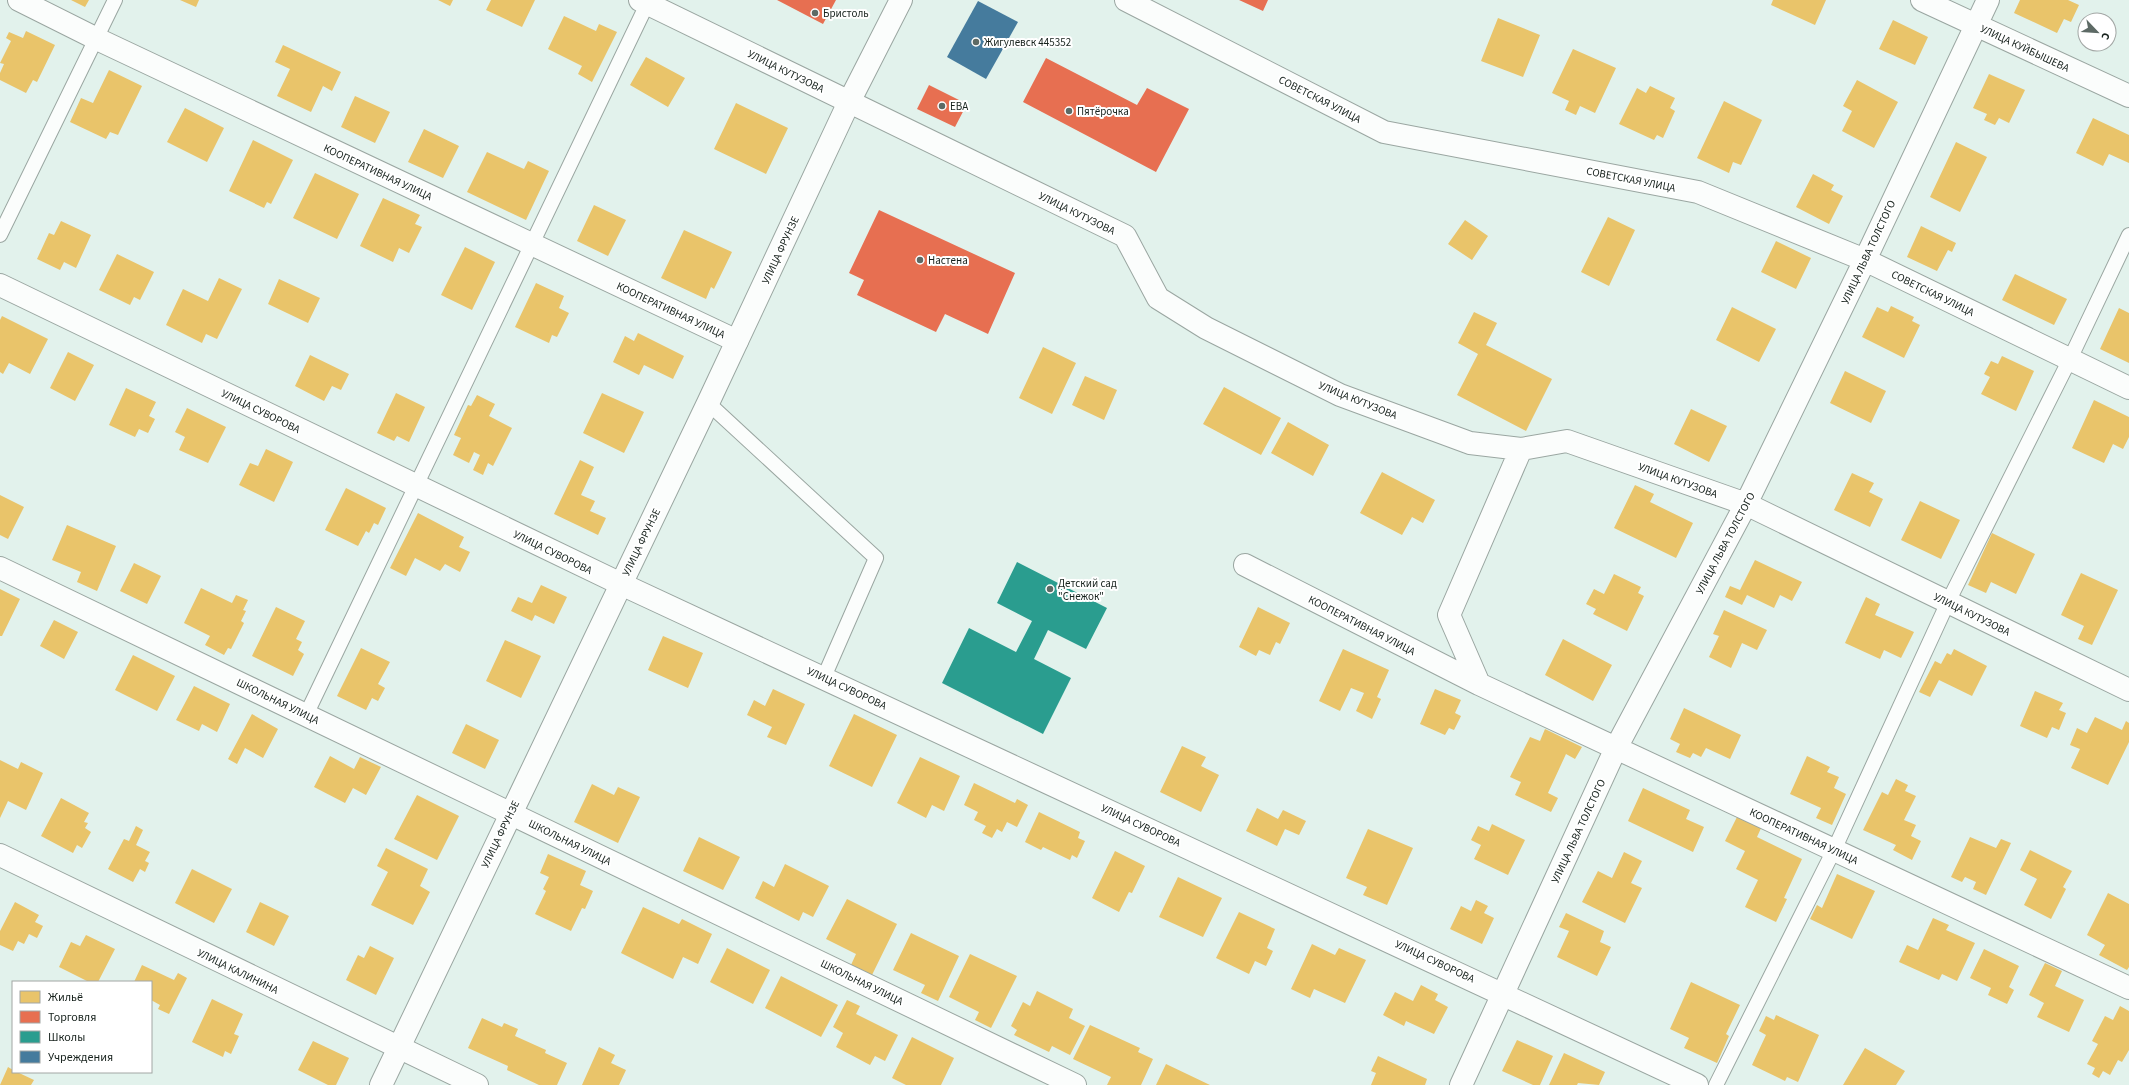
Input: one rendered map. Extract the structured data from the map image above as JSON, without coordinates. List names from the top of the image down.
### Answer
{
  "streets": {
    "street": [
      "УЛИЦА КУЙБЫШЕВА",
      "УЛИЦА КУТУЗОВА",
      "СОВЕТСКАЯ УЛИЦА",
      "КООПЕРАТИВНАЯ УЛИЦА",
      "УЛИЦА ФРУНЗЕ",
      "УЛИЦА ЛЬВА ТОЛСТОГО",
      "УЛИЦА СУВОРОВА",
      "ШКОЛЬНАЯ УЛИЦА",
      "УЛИЦА КАЛИНИНА"
    ]
  },
  "crossings": [
    ["УЛИЦА КУЙБЫШЕВА", "УЛИЦА ЛЬВА ТОЛСТОГО"],
    ["УЛИЦА КУТУЗОВА", "УЛИЦА ФРУНЗЕ"],
    ["УЛИЦА КУТУЗОВА", "УЛИЦА ЛЬВА ТОЛСТОГО"],
    ["СОВЕТСКАЯ УЛИЦА", "УЛИЦА ЛЬВА ТОЛСТОГО"],
    ["КООПЕРАТИВНАЯ УЛИЦА", "УЛИЦА ФРУНЗЕ"],
    ["КООПЕРАТИВНАЯ УЛИЦА", "УЛИЦА ЛЬВА ТОЛСТОГО"],
    ["УЛИЦА ФРУНЗЕ", "УЛИЦА СУВОРОВА"],
    ["УЛИЦА ФРУНЗЕ", "ШКОЛЬНАЯ УЛИЦА"],
    ["УЛИЦА ФРУНЗЕ", "УЛИЦА КАЛИНИНА"],
    ["УЛИЦА ЛЬВА ТОЛСТОГО", "УЛИЦА СУВОРОВА"]
  ],
  "places": [
    "Бристоль",
    "Жигулевск 445352",
    "ЕВА",
    "Пятёрочка",
    "Настена",
    "Детский сад \"Снежок\""
  ],
  "legend": [
    "Жильё",
    "Торговля",
    "Школы",
    "Учреждения"
  ],
  "north": "bottom right"
}
